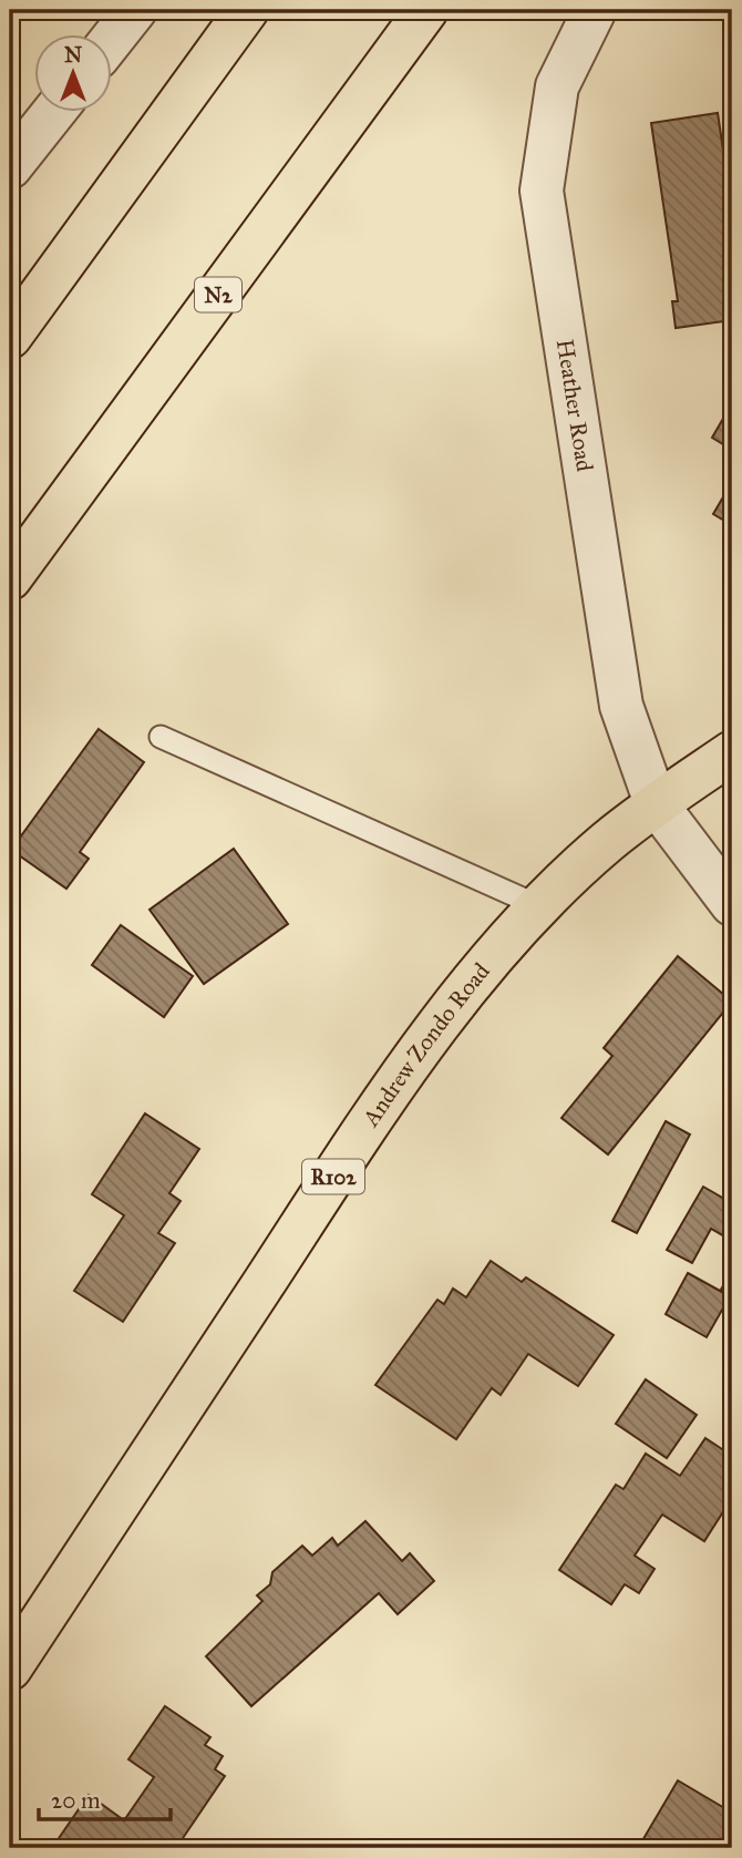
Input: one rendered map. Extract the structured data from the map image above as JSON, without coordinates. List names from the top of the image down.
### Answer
{
  "streets": {
    "main road": ["N2", "Andrew Zondo Road", "R102"],
    "street": ["Heather Road"]
  },
  "crossings": [
    ["Heather Road", "Andrew Zondo Road"]
  ],
  "scale_bar": "20 m",
  "north": "top"
}
